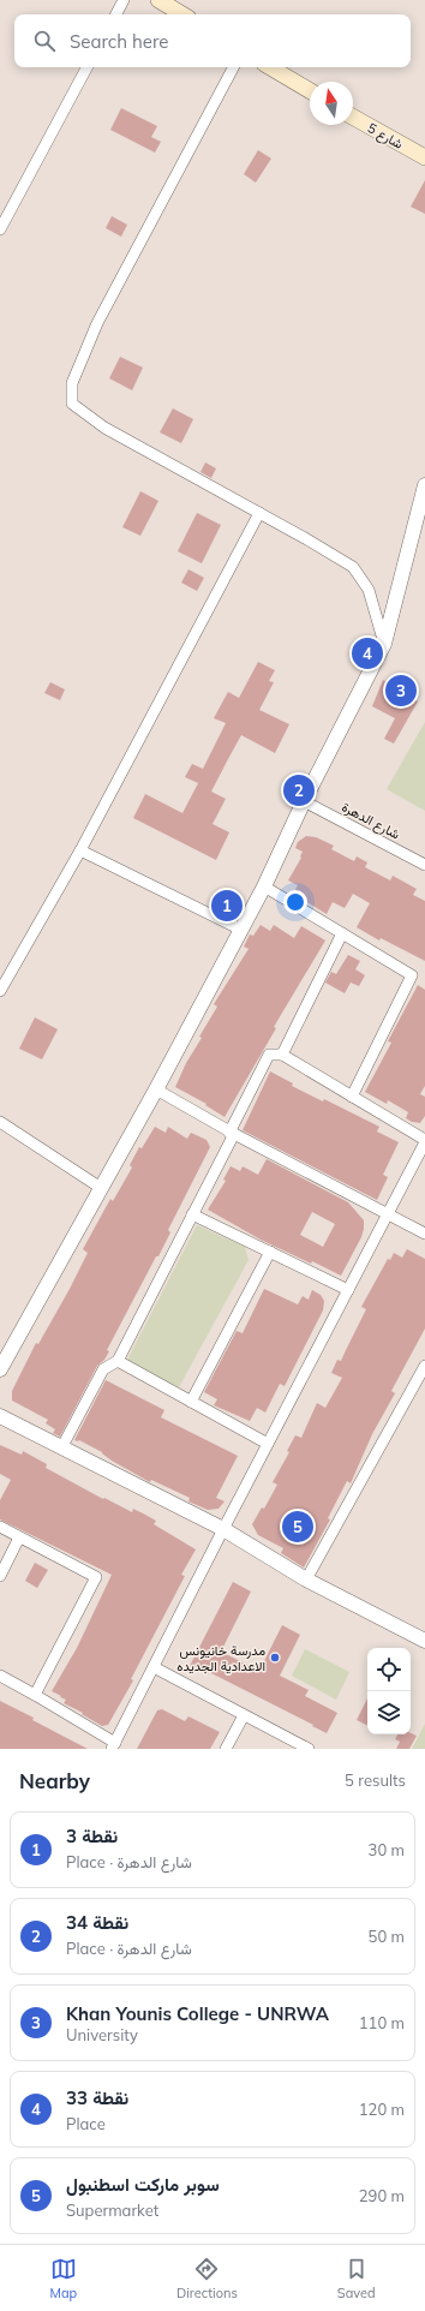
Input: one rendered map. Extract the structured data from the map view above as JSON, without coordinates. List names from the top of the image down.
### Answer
{
  "streets": {
    "main road": ["شارع 5"],
    "street": ["شارع الدهرة"]
  },
  "places": ["مدرسة خانيونس الاعدادية الجديده"],
  "north": "top",
  "page": {
    "search": "Search here",
    "pins": [
      "4",
      "3",
      "2",
      "1",
      "5"
    ],
    "heading": ["Nearby", "5 results"],
    "list": [
      {
        "mark": "1",
        "name": "نقطة 3",
        "note": "Place · شارع الدهرة",
        "value": "30 m"
      },
      {
        "mark": "2",
        "name": "نقطة 34",
        "note": "Place · شارع الدهرة",
        "value": "50 m"
      },
      {
        "mark": "3",
        "name": "Khan Younis College - UNRWA",
        "note": "University",
        "value": "110 m"
      },
      {
        "mark": "4",
        "name": "نقطة 33",
        "note": "Place",
        "value": "120 m"
      },
      {
        "mark": "5",
        "name": "سوبر ماركت اسطنبول",
        "note": "Supermarket",
        "value": "290 m"
      }
    ],
    "nav": ["Map", "Directions", "Saved"]
  }
}
